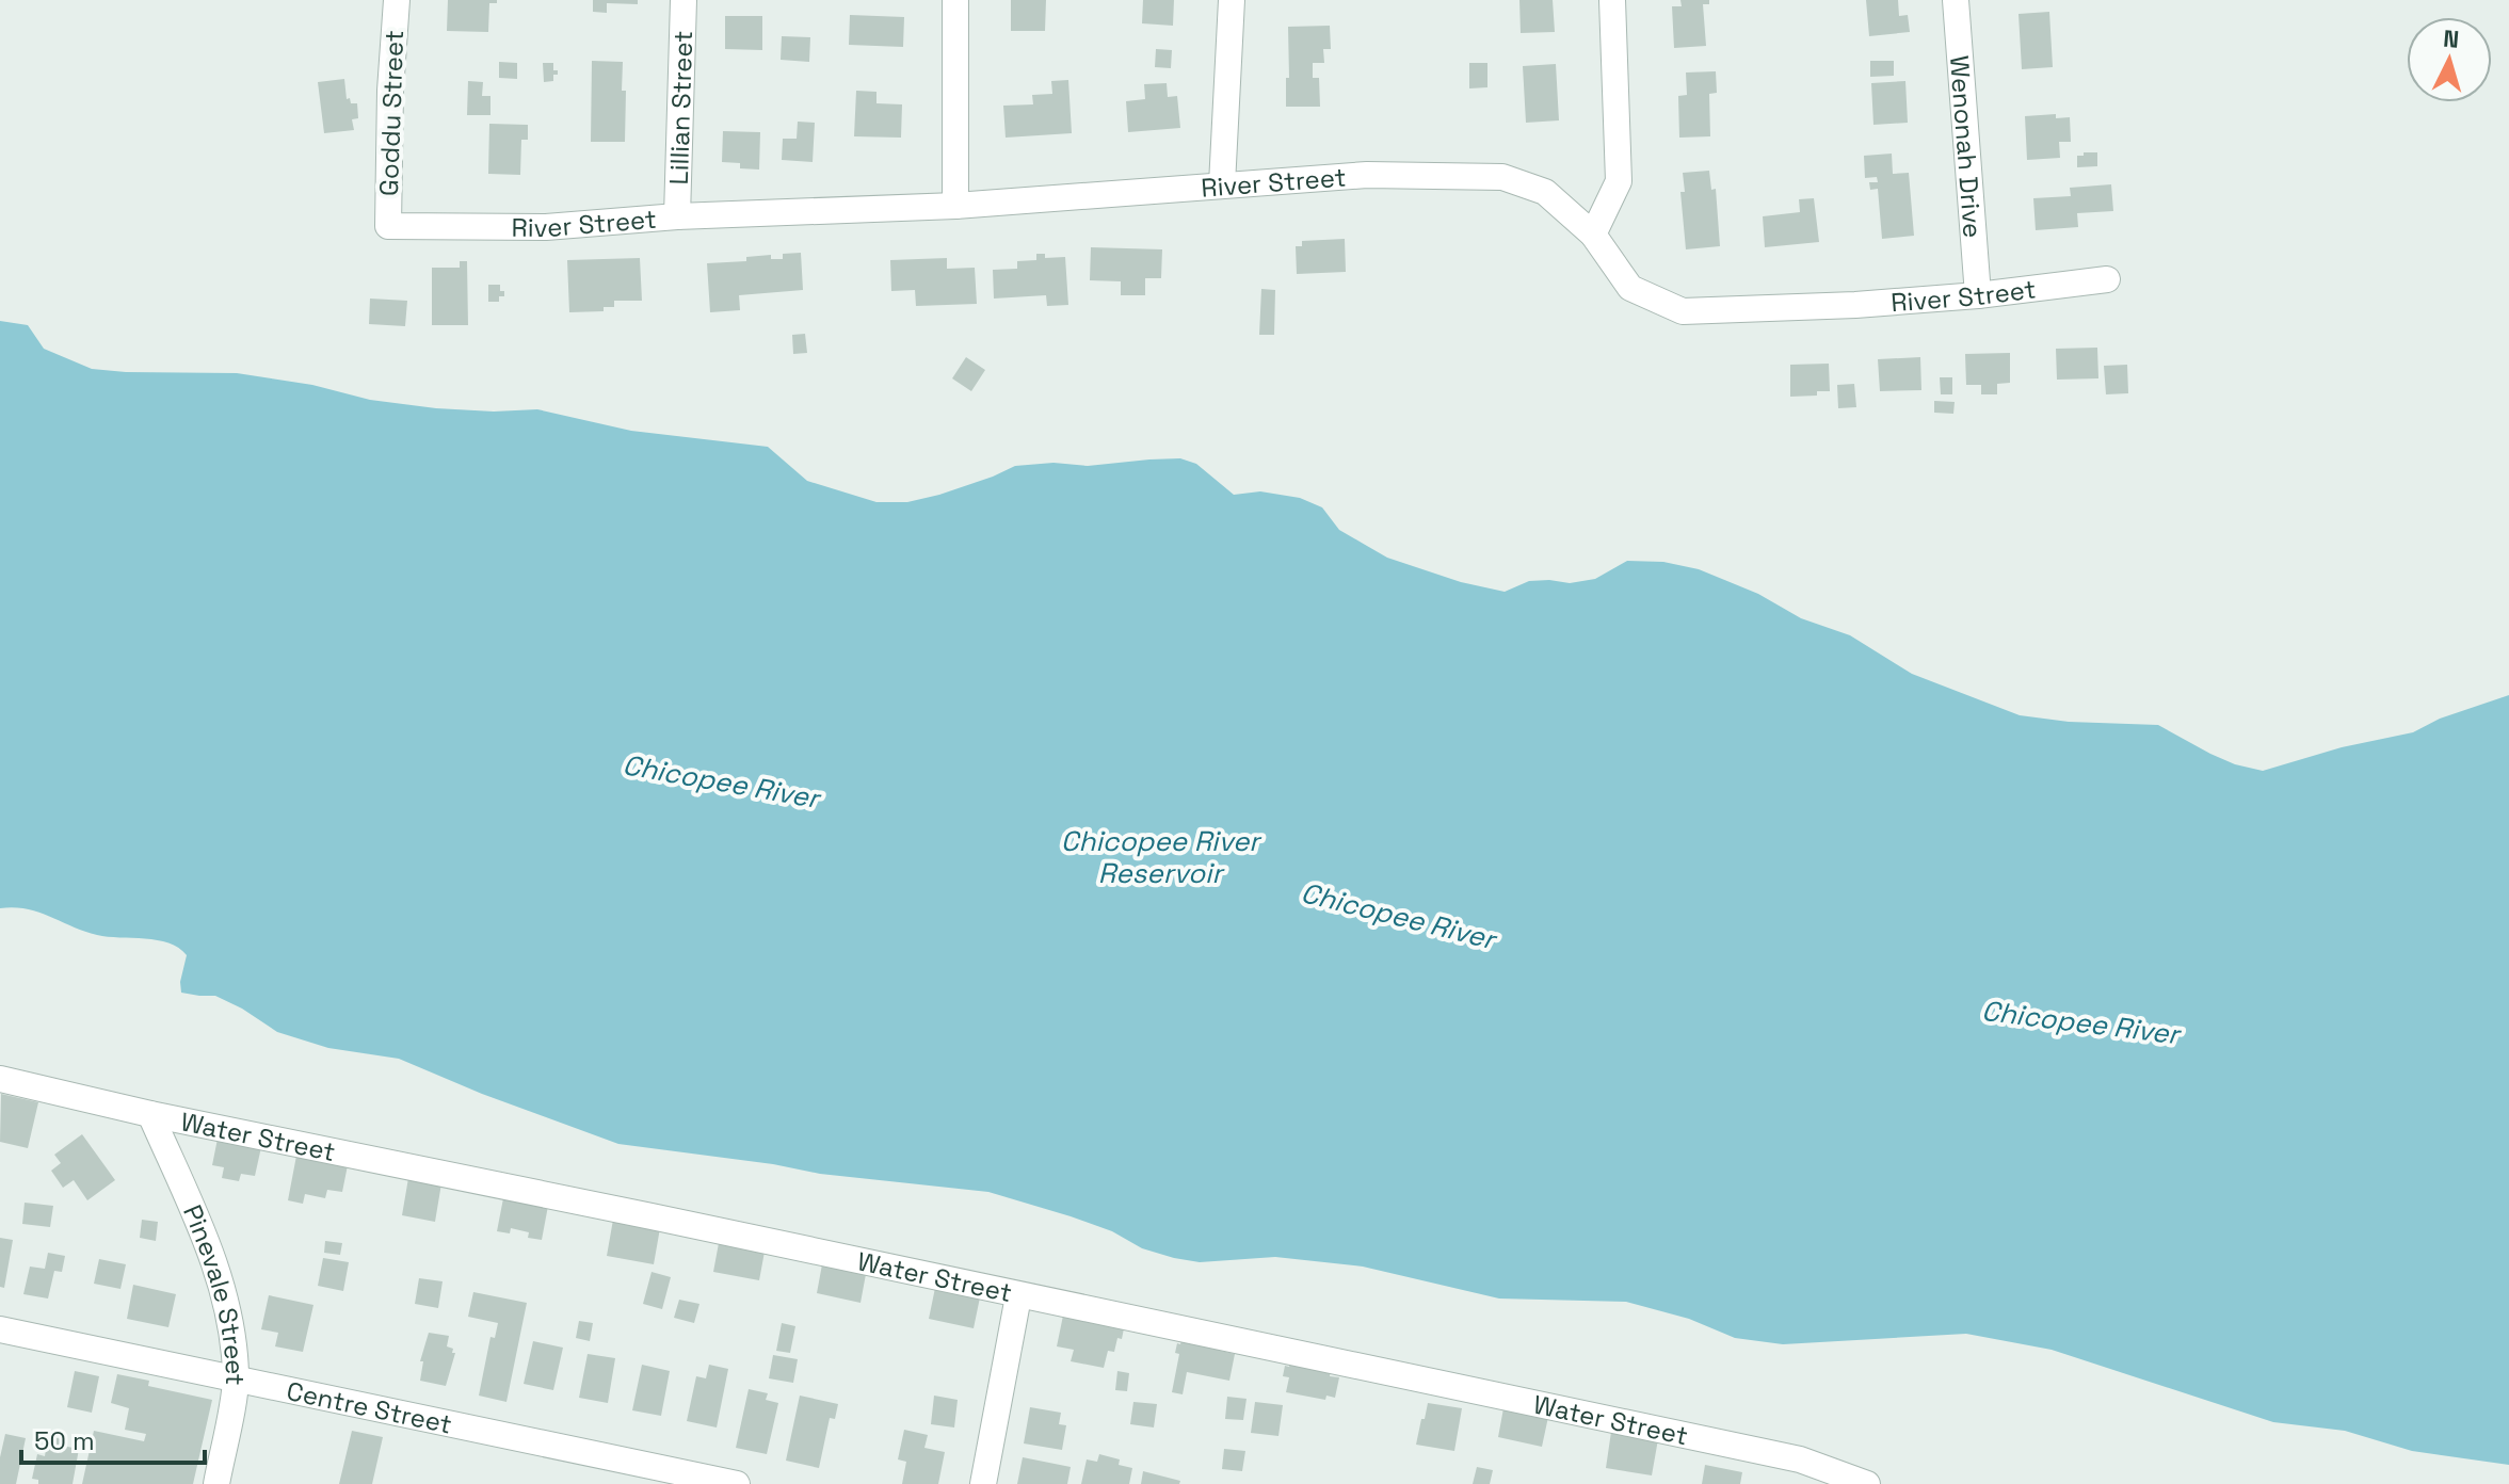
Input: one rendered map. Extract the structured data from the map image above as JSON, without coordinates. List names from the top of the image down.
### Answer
{
  "streets": {
    "street": [
      "Lillian Street",
      "Goddu Street",
      "Wenonah Drive",
      "River Street",
      "Water Street",
      "Pinevale Street",
      "Centre Street"
    ]
  },
  "crossings": [
    ["Lillian Street", "River Street"],
    ["Goddu Street", "River Street"],
    ["Wenonah Drive", "River Street"],
    ["Water Street", "Pinevale Street"],
    ["Pinevale Street", "Centre Street"]
  ],
  "water": ["Chicopee River", "Chicopee River Reservoir"],
  "scale_bar": "50 m",
  "north": "top"
}
